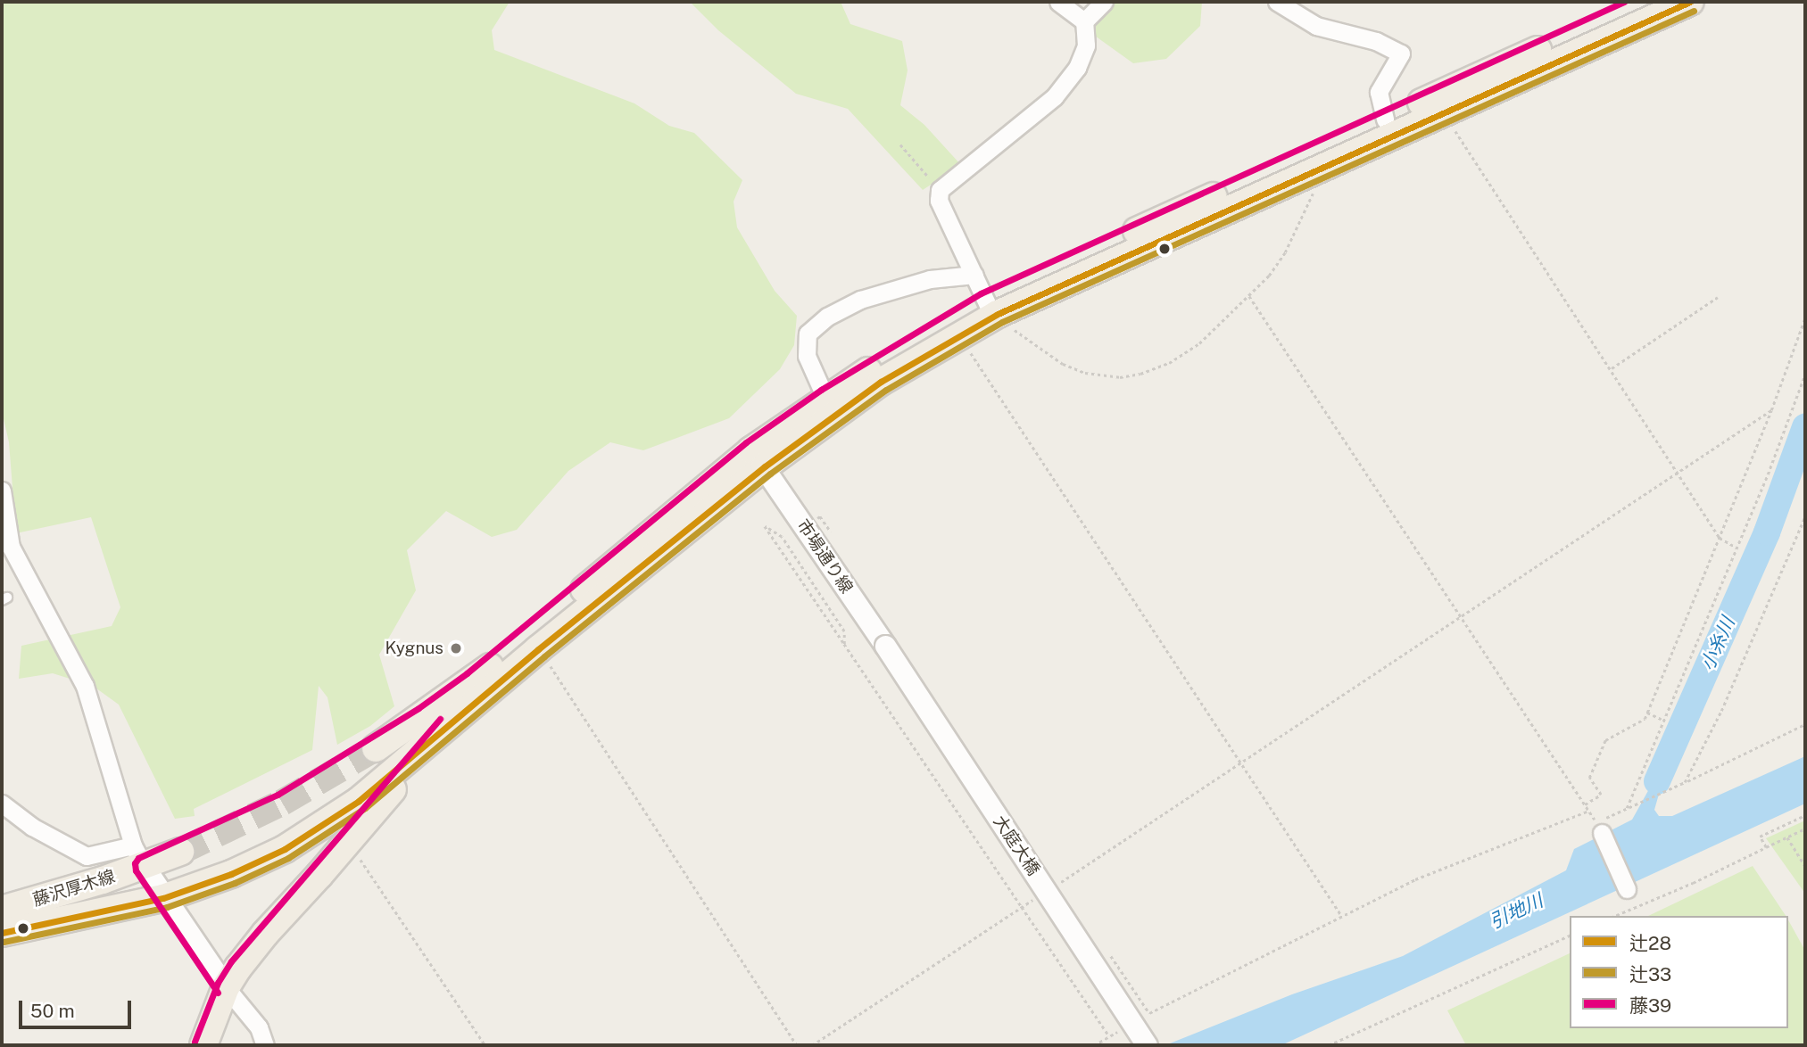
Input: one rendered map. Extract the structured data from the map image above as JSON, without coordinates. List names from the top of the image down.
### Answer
{
  "streets": {
    "main road": ["藤沢厚木線"],
    "street": ["市場通り線", "大庭大橋"]
  },
  "crossings": [
    ["市場通り線", "大庭大橋"],
    ["市場通り線", "藤沢厚木線"]
  ],
  "water": ["小糸川", "引地川"],
  "places": ["Kygnus"],
  "lines": ["transit line 辻28", "transit line 藤39", "transit line 辻33"],
  "legend": ["辻28", "辻33", "藤39"],
  "scale_bar": "50 m"
}
